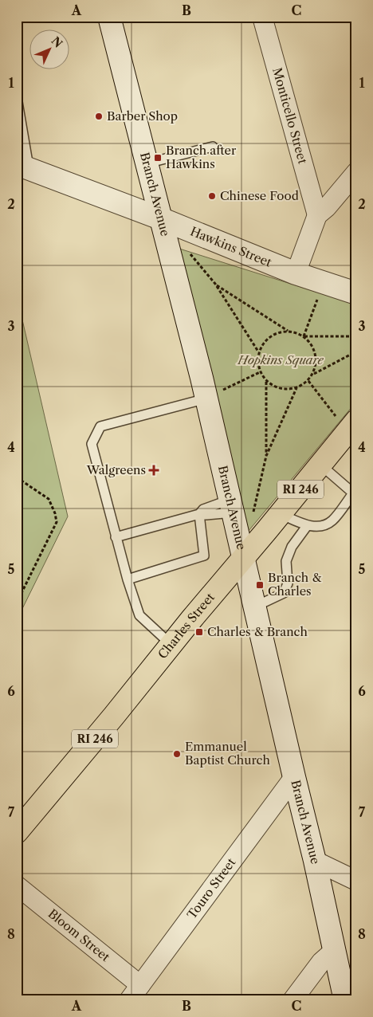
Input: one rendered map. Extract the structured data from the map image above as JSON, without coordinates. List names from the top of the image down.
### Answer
{
  "streets": {
    "main road": [
      "Branch Avenue",
      "Hawkins Street",
      "RI 246",
      "Charles Street"
    ],
    "street": ["Monticello Street", "Touro Street", "Bloom Street"]
  },
  "crossings": [
    ["Branch Avenue", "Hawkins Street"],
    ["Branch Avenue", "Charles Street"],
    ["Branch Avenue", "Touro Street"],
    ["Touro Street", "Bloom Street"]
  ],
  "parks": ["Hopkins Square"],
  "places": {
    "other": ["Barber Shop", "Chinese Food", "Emmanuel Baptist Church"],
    "transit": ["Branch after Hawkins", "Branch & Charles", "Charles & Branch"],
    "health": ["Walgreens"]
  },
  "north": "top right",
  "grid": {
    "columns": ["A", "B", "C"],
    "rows": [
      "1",
      "2",
      "3",
      "4",
      "5",
      "6",
      "7",
      "8"
    ]
  }
}
